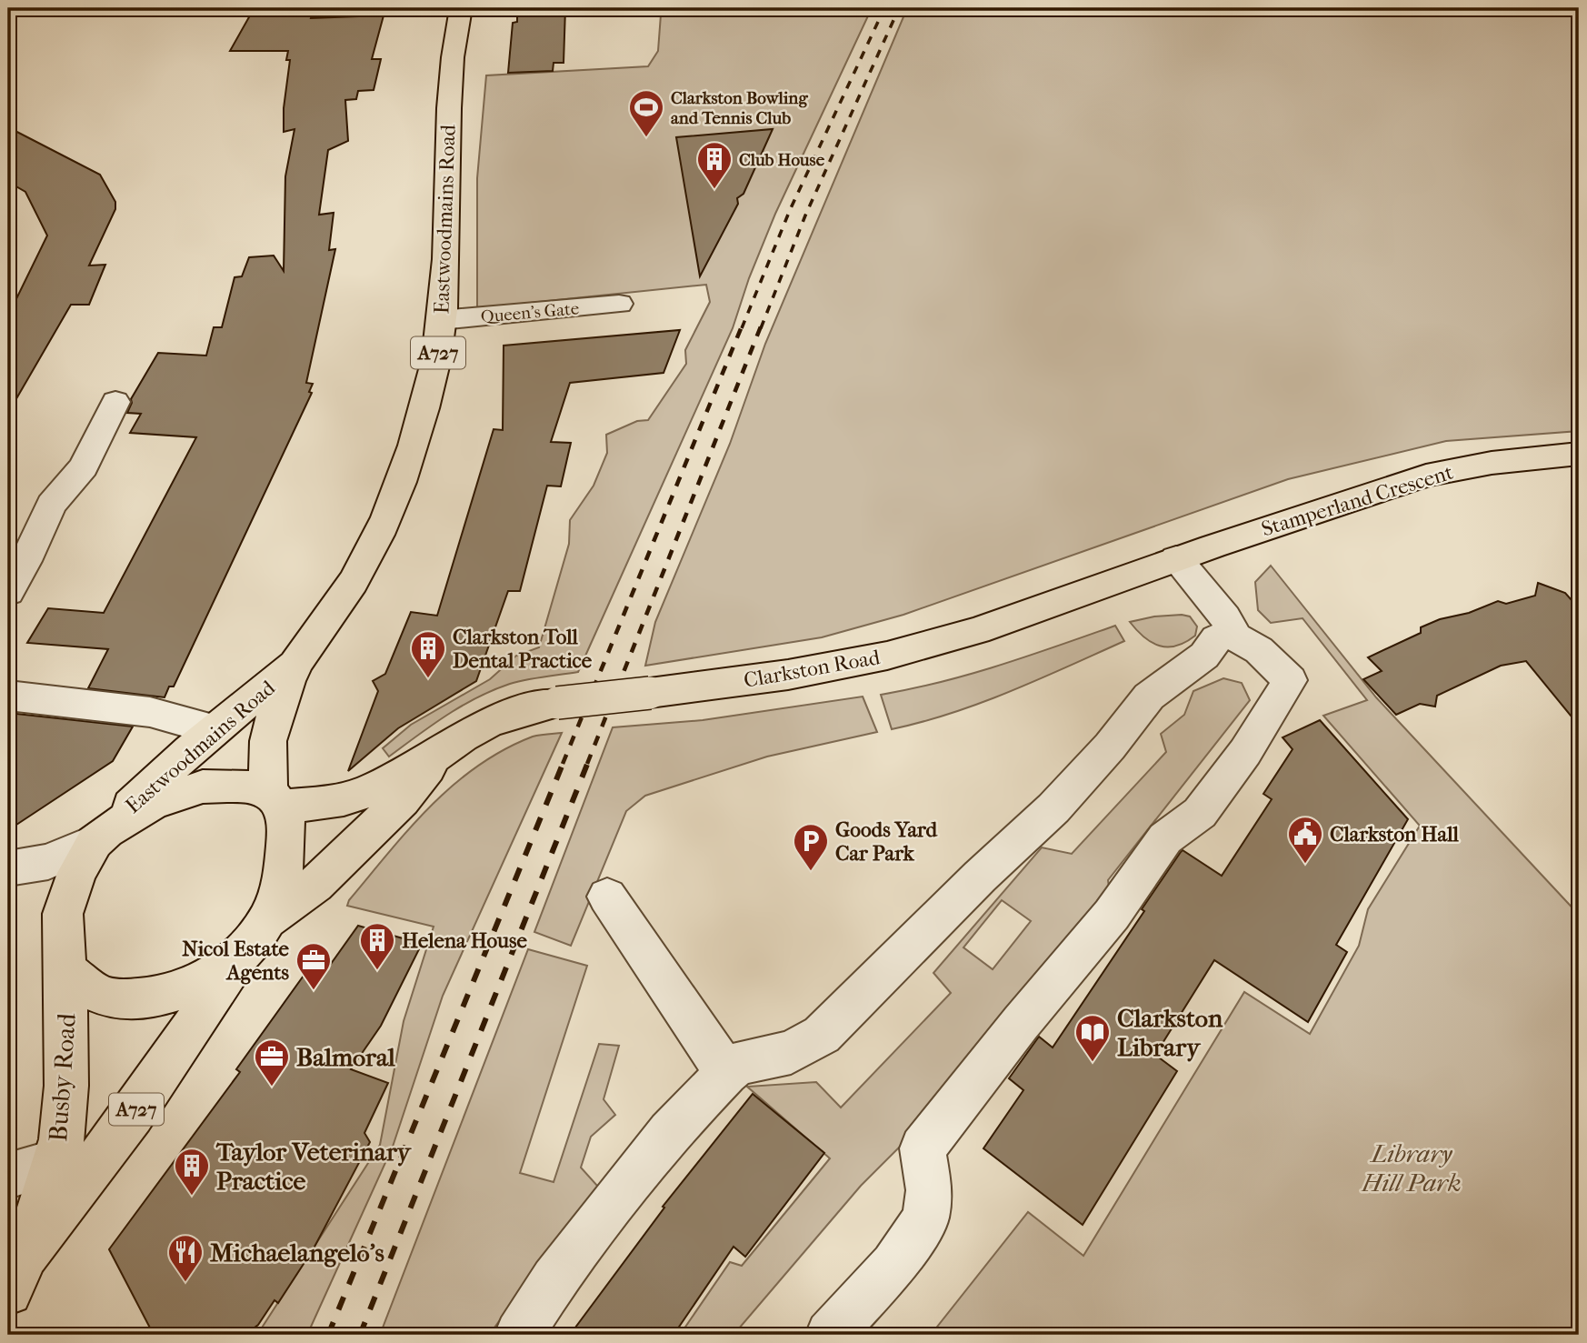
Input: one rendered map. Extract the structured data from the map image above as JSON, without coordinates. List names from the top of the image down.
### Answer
{
  "streets": {
    "main road": [
      "Eastwoodmains Road",
      "A727",
      "Stamperland Crescent",
      "Clarkston Road",
      "Busby Road"
    ],
    "street": ["Queen's Gate"]
  },
  "crossings": [
    ["Eastwoodmains Road", "Queen's Gate"],
    ["Eastwoodmains Road", "A727"],
    ["Eastwoodmains Road", "Clarkston Road"],
    ["Eastwoodmains Road", "Busby Road"],
    ["A727", "Clarkston Road"],
    ["A727", "Busby Road"],
    ["Stamperland Crescent", "Clarkston Road"],
    ["Clarkston Road", "Busby Road"]
  ],
  "parks": ["Library Hill Park"],
  "places": {
    "sports": ["Clarkston Bowling and Tennis Club"],
    "building": [
      "Club House",
      "Clarkston Toll Dental Practice",
      "Helena House",
      "Taylor Veterinary Practice"
    ],
    "public building": ["Clarkston Hall"],
    "parking": ["Goods Yard Car Park"],
    "office": ["Nicol Estate Agents", "Balmoral"],
    "library": ["Clarkston Library"],
    "restaurant": ["Michaelangelo's"]
  }
}
